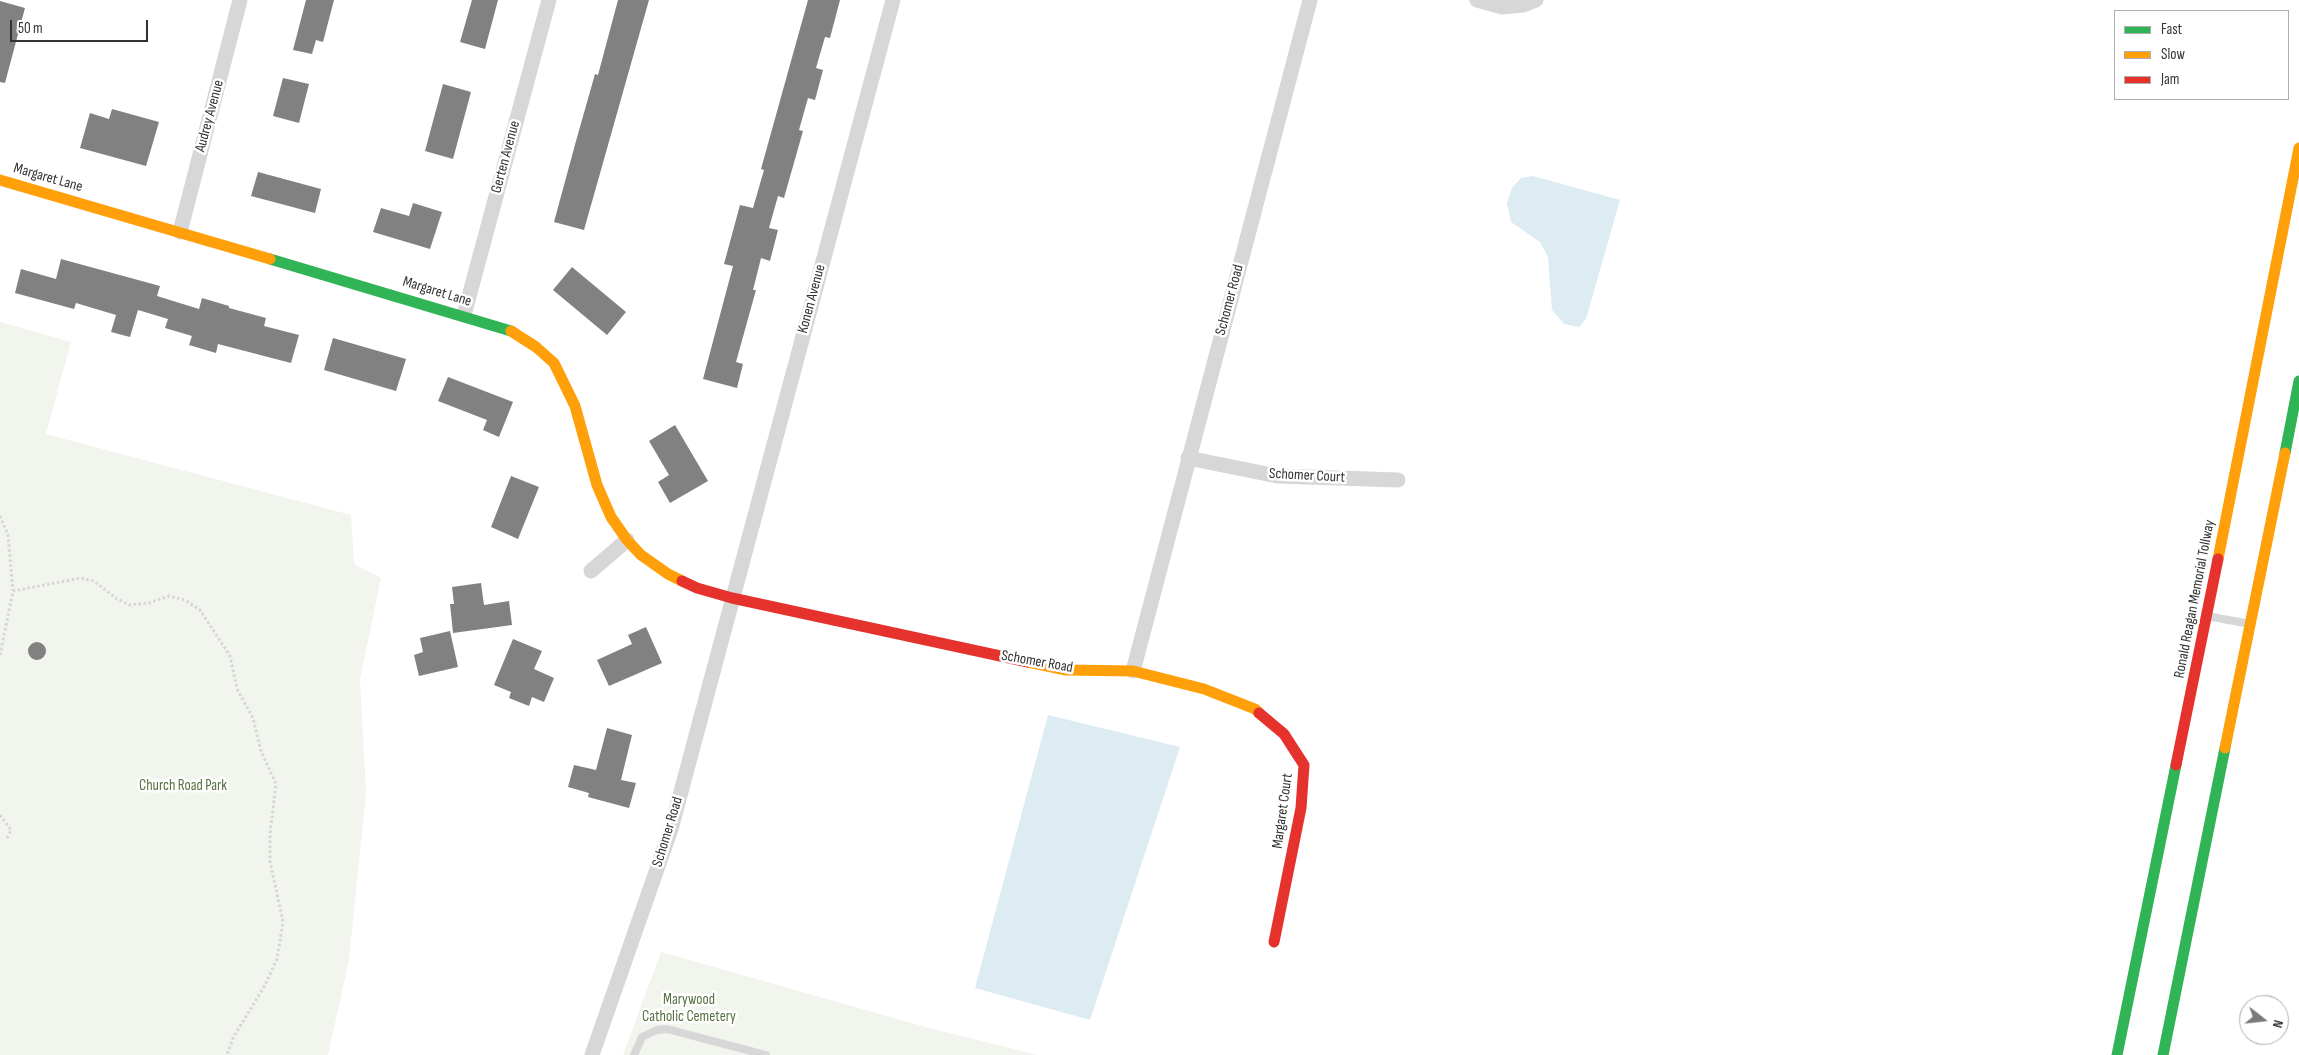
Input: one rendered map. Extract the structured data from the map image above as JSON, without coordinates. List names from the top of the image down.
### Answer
{
  "streets": {
    "main road": [
      "Margaret Lane",
      "Schomer Road",
      "Ronald Reagan Memorial Tollway",
      "Margaret Court"
    ],
    "street": [
      "Audrey Avenue",
      "Gerten Avenue",
      "Konen Avenue",
      "Schomer Court"
    ]
  },
  "crossings": [
    ["Audrey Avenue", "Margaret Lane"],
    ["Gerten Avenue", "Margaret Lane"],
    ["Margaret Lane", "Konen Avenue"],
    ["Margaret Lane", "Schomer Road"],
    ["Konen Avenue", "Schomer Road"],
    ["Schomer Road", "Schomer Court"],
    ["Schomer Road", "Margaret Court"]
  ],
  "parks": ["Church Road Park", "Marywood Catholic Cemetery"],
  "legend": ["Fast", "Slow", "Jam"],
  "scale_bar": "50 m",
  "north": "right"
}
